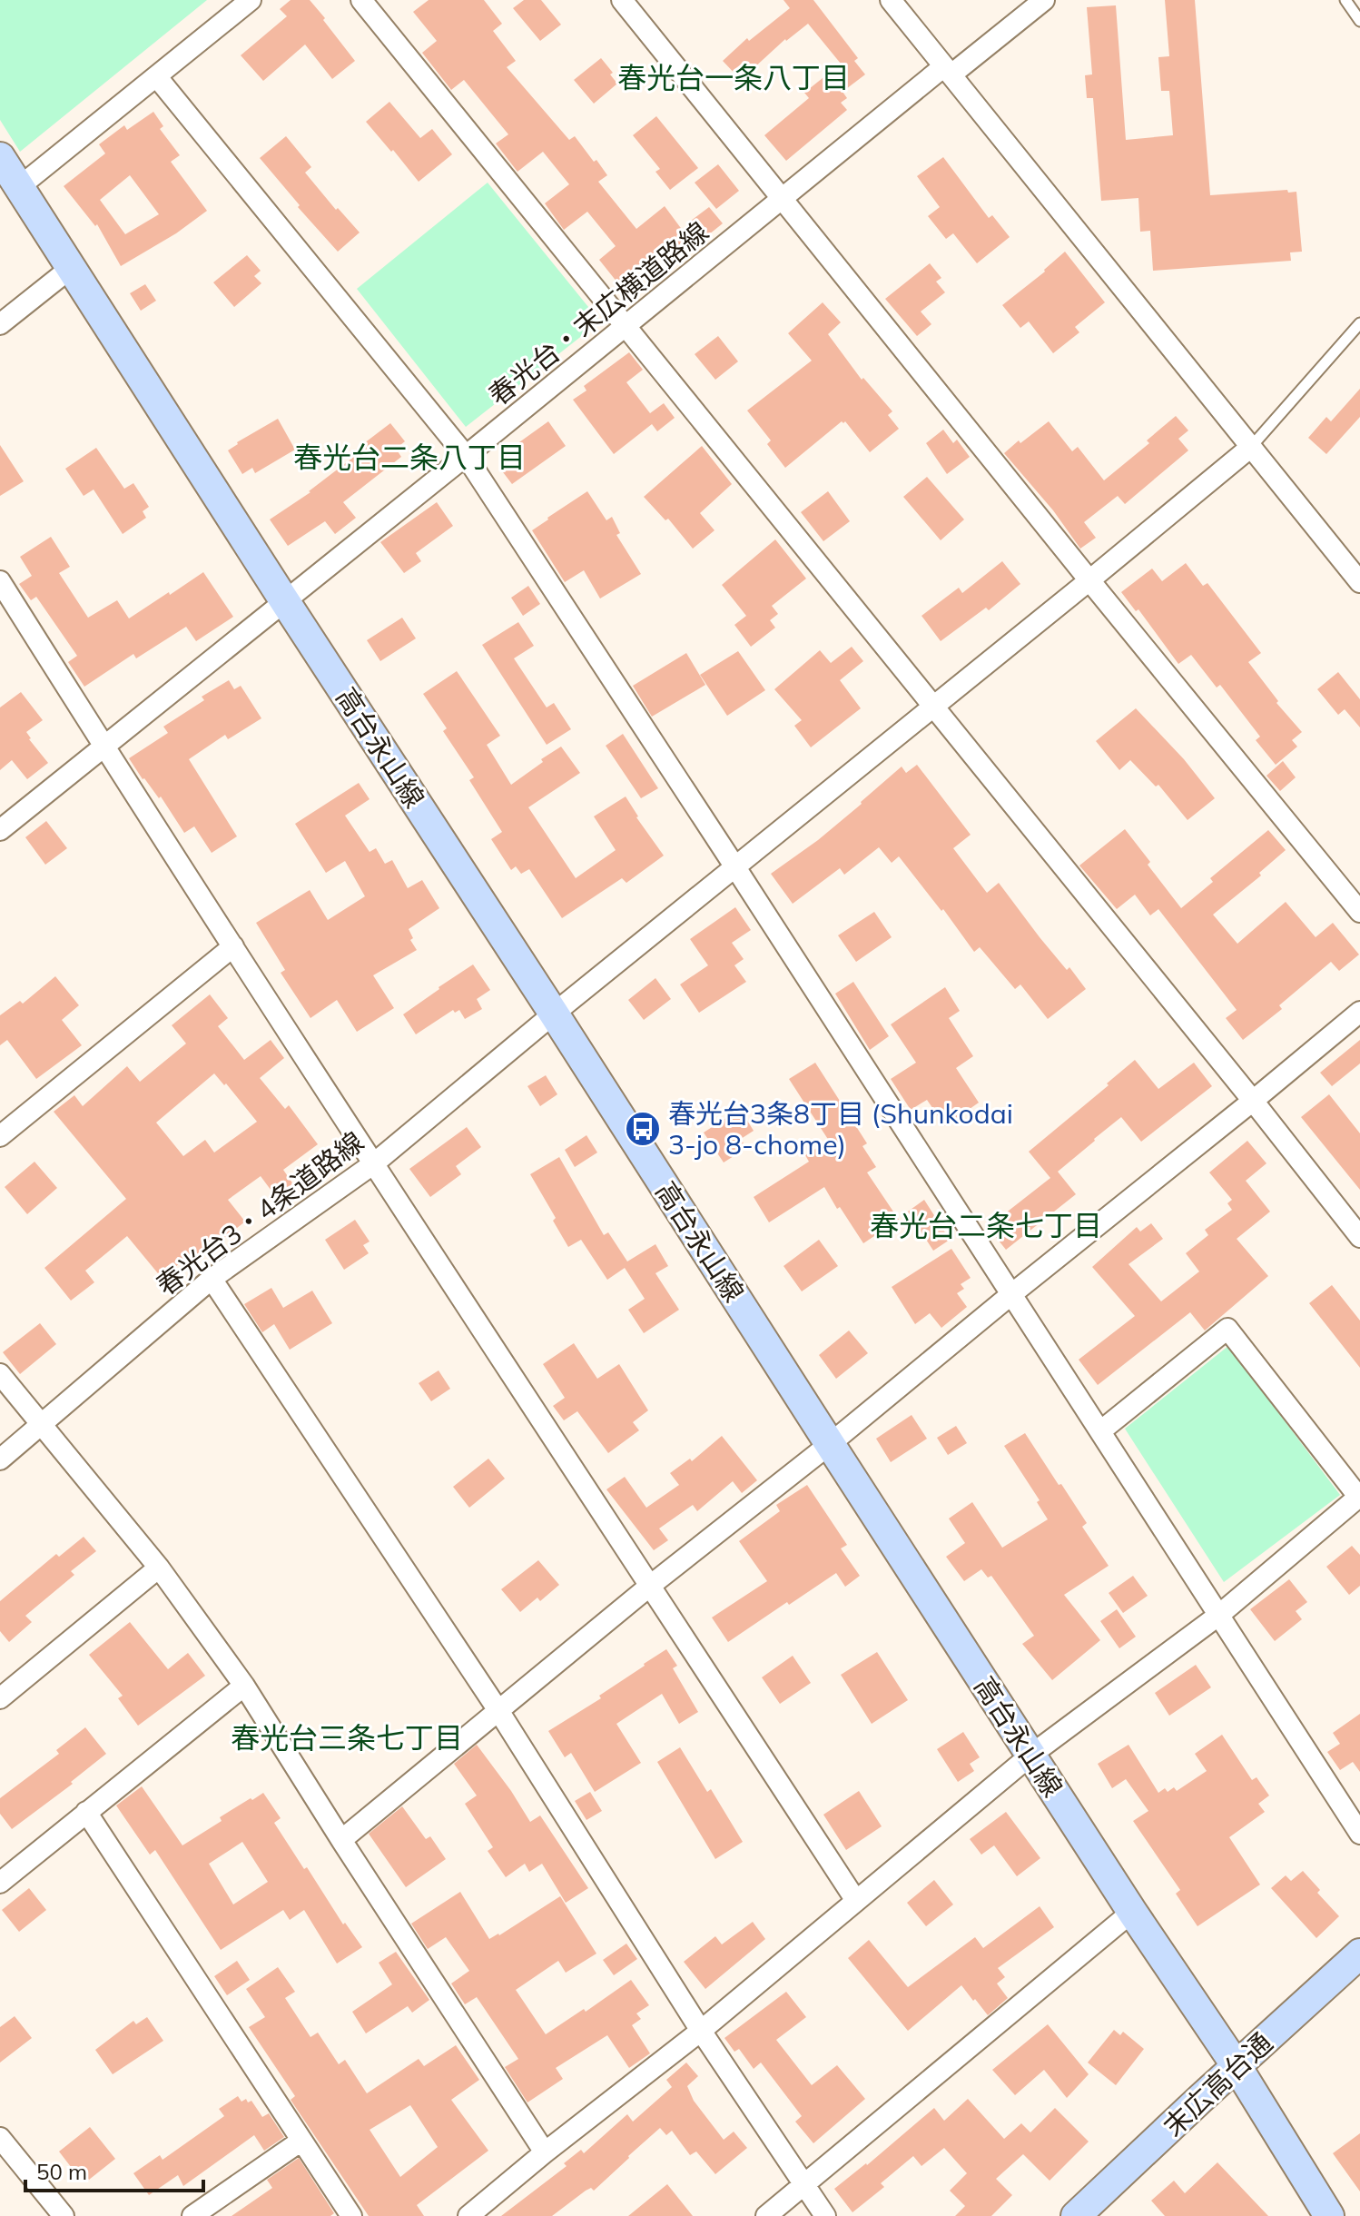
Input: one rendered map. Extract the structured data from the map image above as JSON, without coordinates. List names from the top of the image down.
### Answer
{
  "streets": {
    "street": [
      "春光台・末広横道路線",
      "高台永山線",
      "春光台3・4条道路線",
      "末広高台通"
    ]
  },
  "crossings": [
    ["春光台・末広横道路線", "高台永山線"],
    ["高台永山線", "春光台3・4条道路線"],
    ["高台永山線", "末広高台通"]
  ],
  "districts": [
    "春光台一条八丁目",
    "春光台二条八丁目",
    "春光台二条七丁目",
    "春光台三条七丁目"
  ],
  "places": {
    "bus stop": ["春光台3条8丁目 (Shunkodai 3-jo 8-chome)"]
  },
  "scale_bar": "50 m"
}
